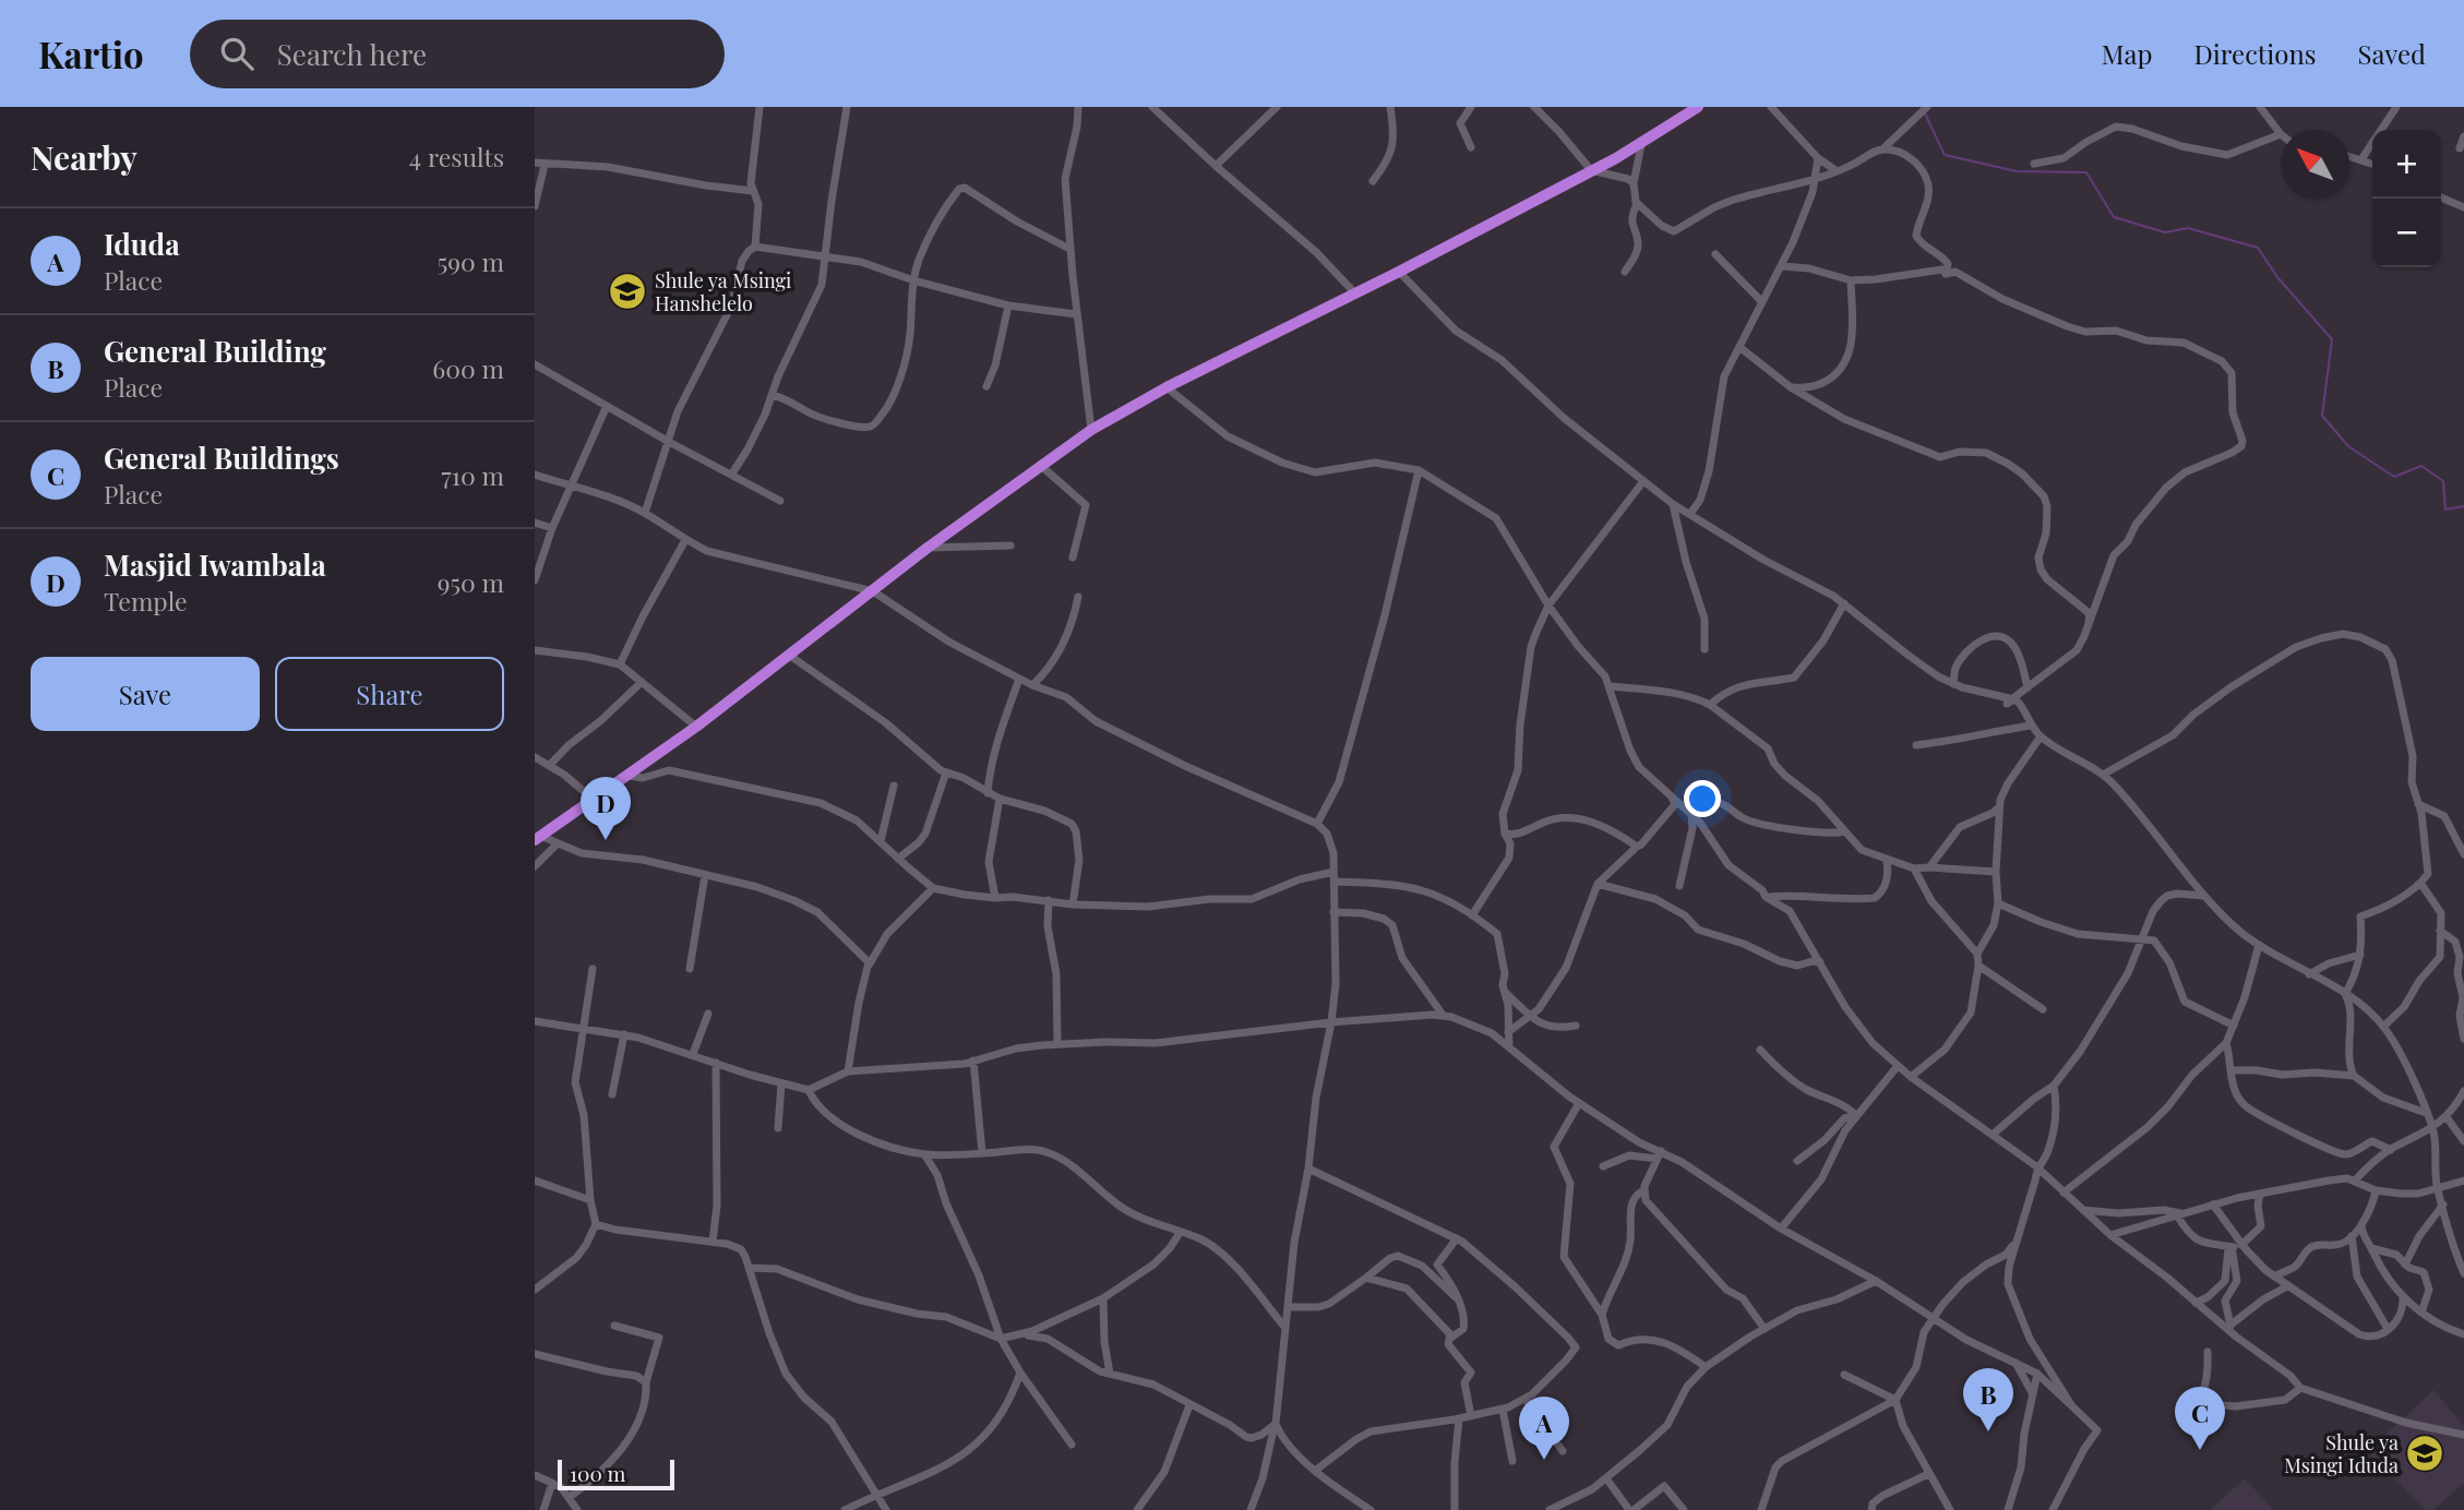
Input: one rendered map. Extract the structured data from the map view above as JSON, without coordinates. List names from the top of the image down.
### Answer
{
  "places": {
    "school or university": ["Shule ya Msingi Hanshelelo", "Shule ya Msingi Iduda"]
  },
  "scale_bar": "100 m",
  "north": "top left",
  "page": {
    "header": "Kartio",
    "search": "Search here",
    "nav": ["Map", "Directions", "Saved"],
    "heading": ["Nearby", "4 results"],
    "map_buttons": ["+", "−"],
    "list": [
      {
        "mark": "A",
        "name": "Iduda",
        "note": "Place",
        "value": "590 m"
      },
      {
        "mark": "B",
        "name": "General Building",
        "note": "Place",
        "value": "600 m"
      },
      {
        "mark": "C",
        "name": "General Buildings",
        "note": "Place",
        "value": "710 m"
      },
      {
        "mark": "D",
        "name": "Masjid Iwambala",
        "note": "Temple",
        "value": "950 m"
      }
    ],
    "buttons": ["Save", "Share"],
    "pins": [
      "D",
      "B",
      "C",
      "A"
    ],
    "scale": "100 m"
  }
}
